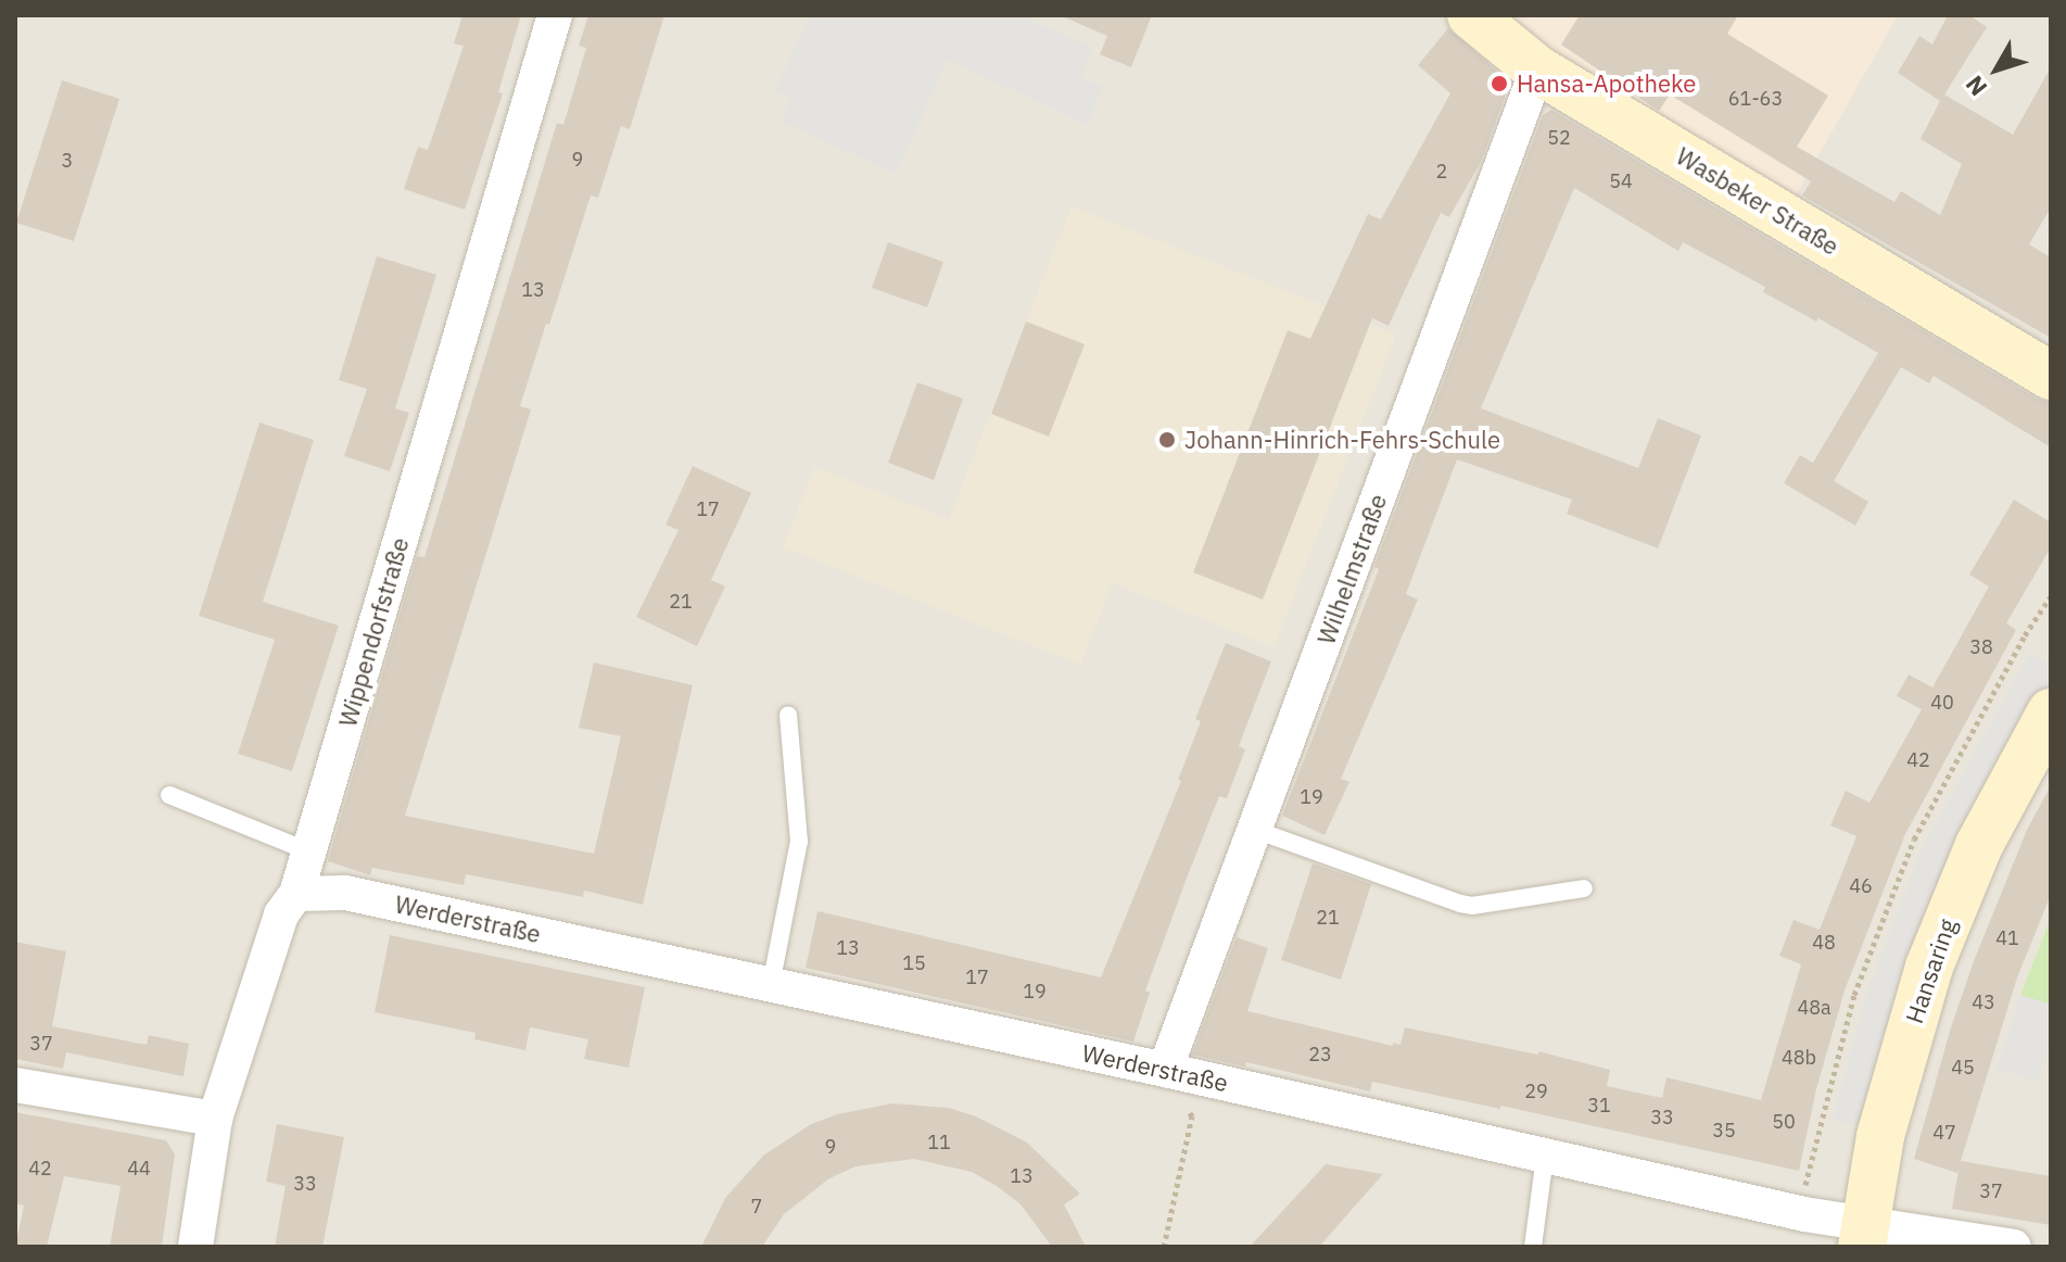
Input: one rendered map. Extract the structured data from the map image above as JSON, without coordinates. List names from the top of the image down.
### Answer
{
  "streets": {
    "street": [
      "Wasbeker Straße",
      "Wilhelmstraße",
      "Wippendorfstraße",
      "Werderstraße",
      "Hansaring"
    ]
  },
  "crossings": [
    ["Wasbeker Straße", "Wilhelmstraße"],
    ["Wilhelmstraße", "Werderstraße"],
    ["Wippendorfstraße", "Werderstraße"],
    ["Werderstraße", "Hansaring"]
  ],
  "places": ["Hansa-Apotheke", "Johann-Hinrich-Fehrs-Schule"],
  "house_numbers": [
    "61-63",
    "52",
    "9",
    "3",
    "2",
    "54",
    "13",
    "17",
    "21",
    "38",
    "40",
    "42",
    "19",
    "46",
    "21",
    "41",
    "48",
    "13",
    "15",
    "17",
    "19",
    "43",
    "48a",
    "37",
    "23",
    "48b",
    "45",
    "29",
    "31",
    "33",
    "50",
    "35",
    "47",
    "11",
    "9",
    "42",
    "44",
    "13",
    "33",
    "37",
    "7"
  ],
  "north": "bottom left"
}
